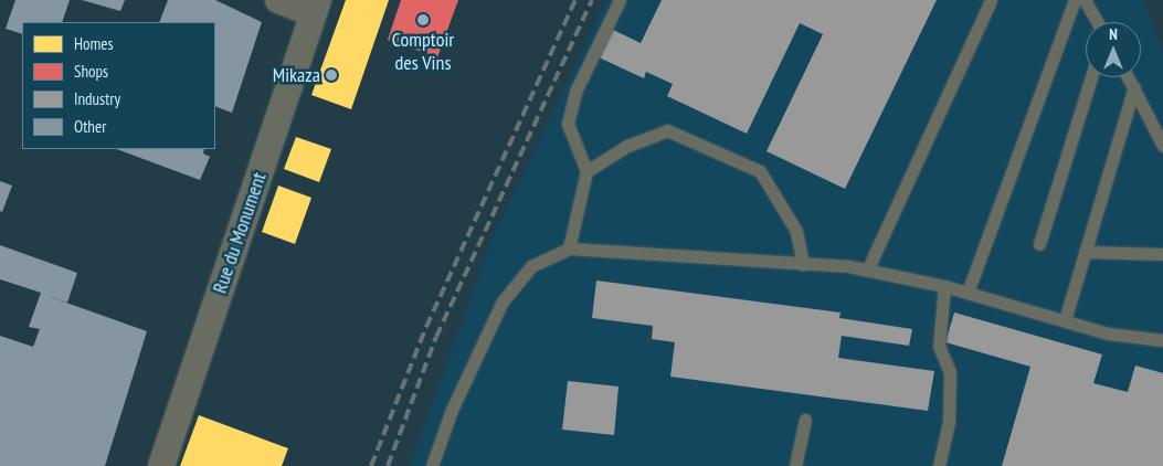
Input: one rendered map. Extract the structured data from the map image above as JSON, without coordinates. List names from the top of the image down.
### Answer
{
  "streets": {
    "street": ["Rue du Monument"]
  },
  "places": ["Comptoir des Vins", "Mikaza"],
  "legend": [
    "Homes",
    "Shops",
    "Industry",
    "Other"
  ],
  "north": "top"
}
